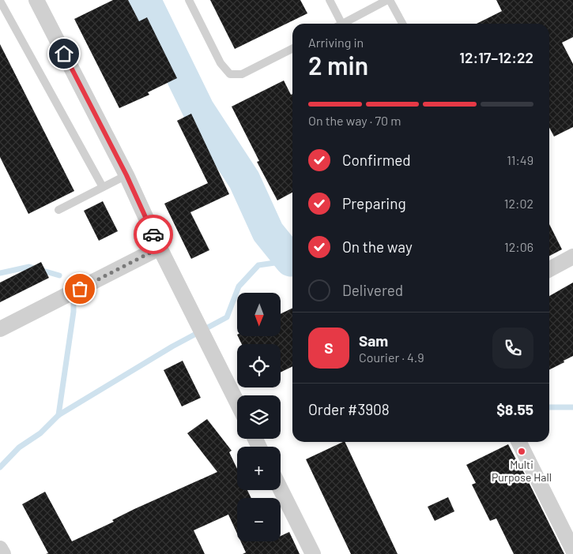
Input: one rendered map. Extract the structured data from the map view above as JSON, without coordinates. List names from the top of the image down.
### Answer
{
  "places": ["Multi Purpose Hall"],
  "north": "bottom",
  "page": {
    "heading": ["2 min", "Arriving in", "12:17–12:22"],
    "panel": [
      "Sam",
      "Courier · 4.9",
      "Order #3908",
      "$8.55"
    ],
    "bar": "On the way · 70 m",
    "list": [
      ["Confirmed", "11:49"],
      ["Preparing", "12:02"],
      ["On the way", "12:06"],
      "Delivered"
    ],
    "map_buttons": ["+", "−"],
    "round": "S"
  }
}
